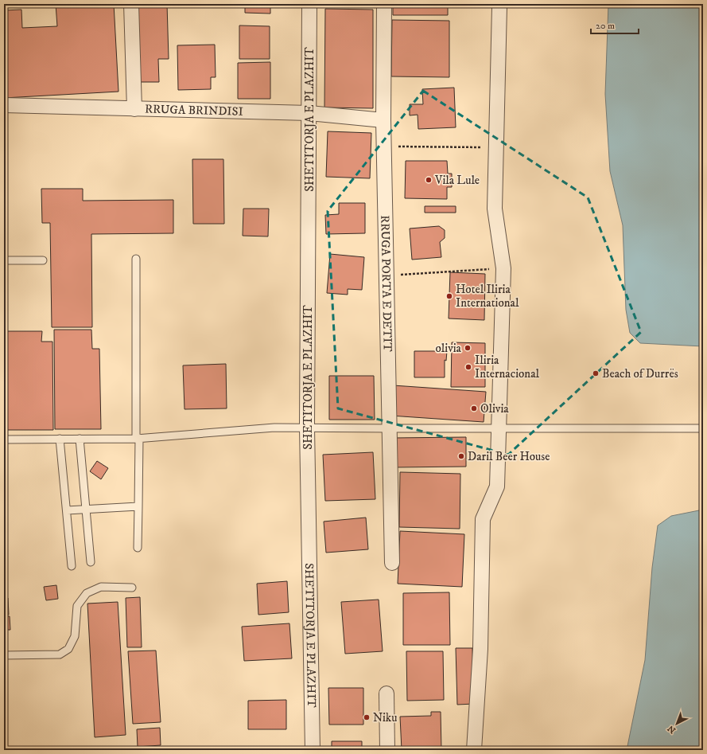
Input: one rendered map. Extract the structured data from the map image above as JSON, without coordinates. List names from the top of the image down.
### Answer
{
  "streets": {
    "street": ["RRUGA BRINDISI", "SHETITORJA E PLAZHIT", "RRUGA PORTA E DETIT"]
  },
  "crossings": [
    ["RRUGA BRINDISI", "SHETITORJA E PLAZHIT"],
    ["RRUGA BRINDISI", "RRUGA PORTA E DETIT"]
  ],
  "places": [
    "Vila Lule",
    "Hotel Iliria International",
    "olivia",
    "Iliria Internacional",
    "Beach of Durrës",
    "Olivia",
    "Daril Beer House",
    "Niku"
  ],
  "scale_bar": "20 m",
  "north": "bottom left"
}
